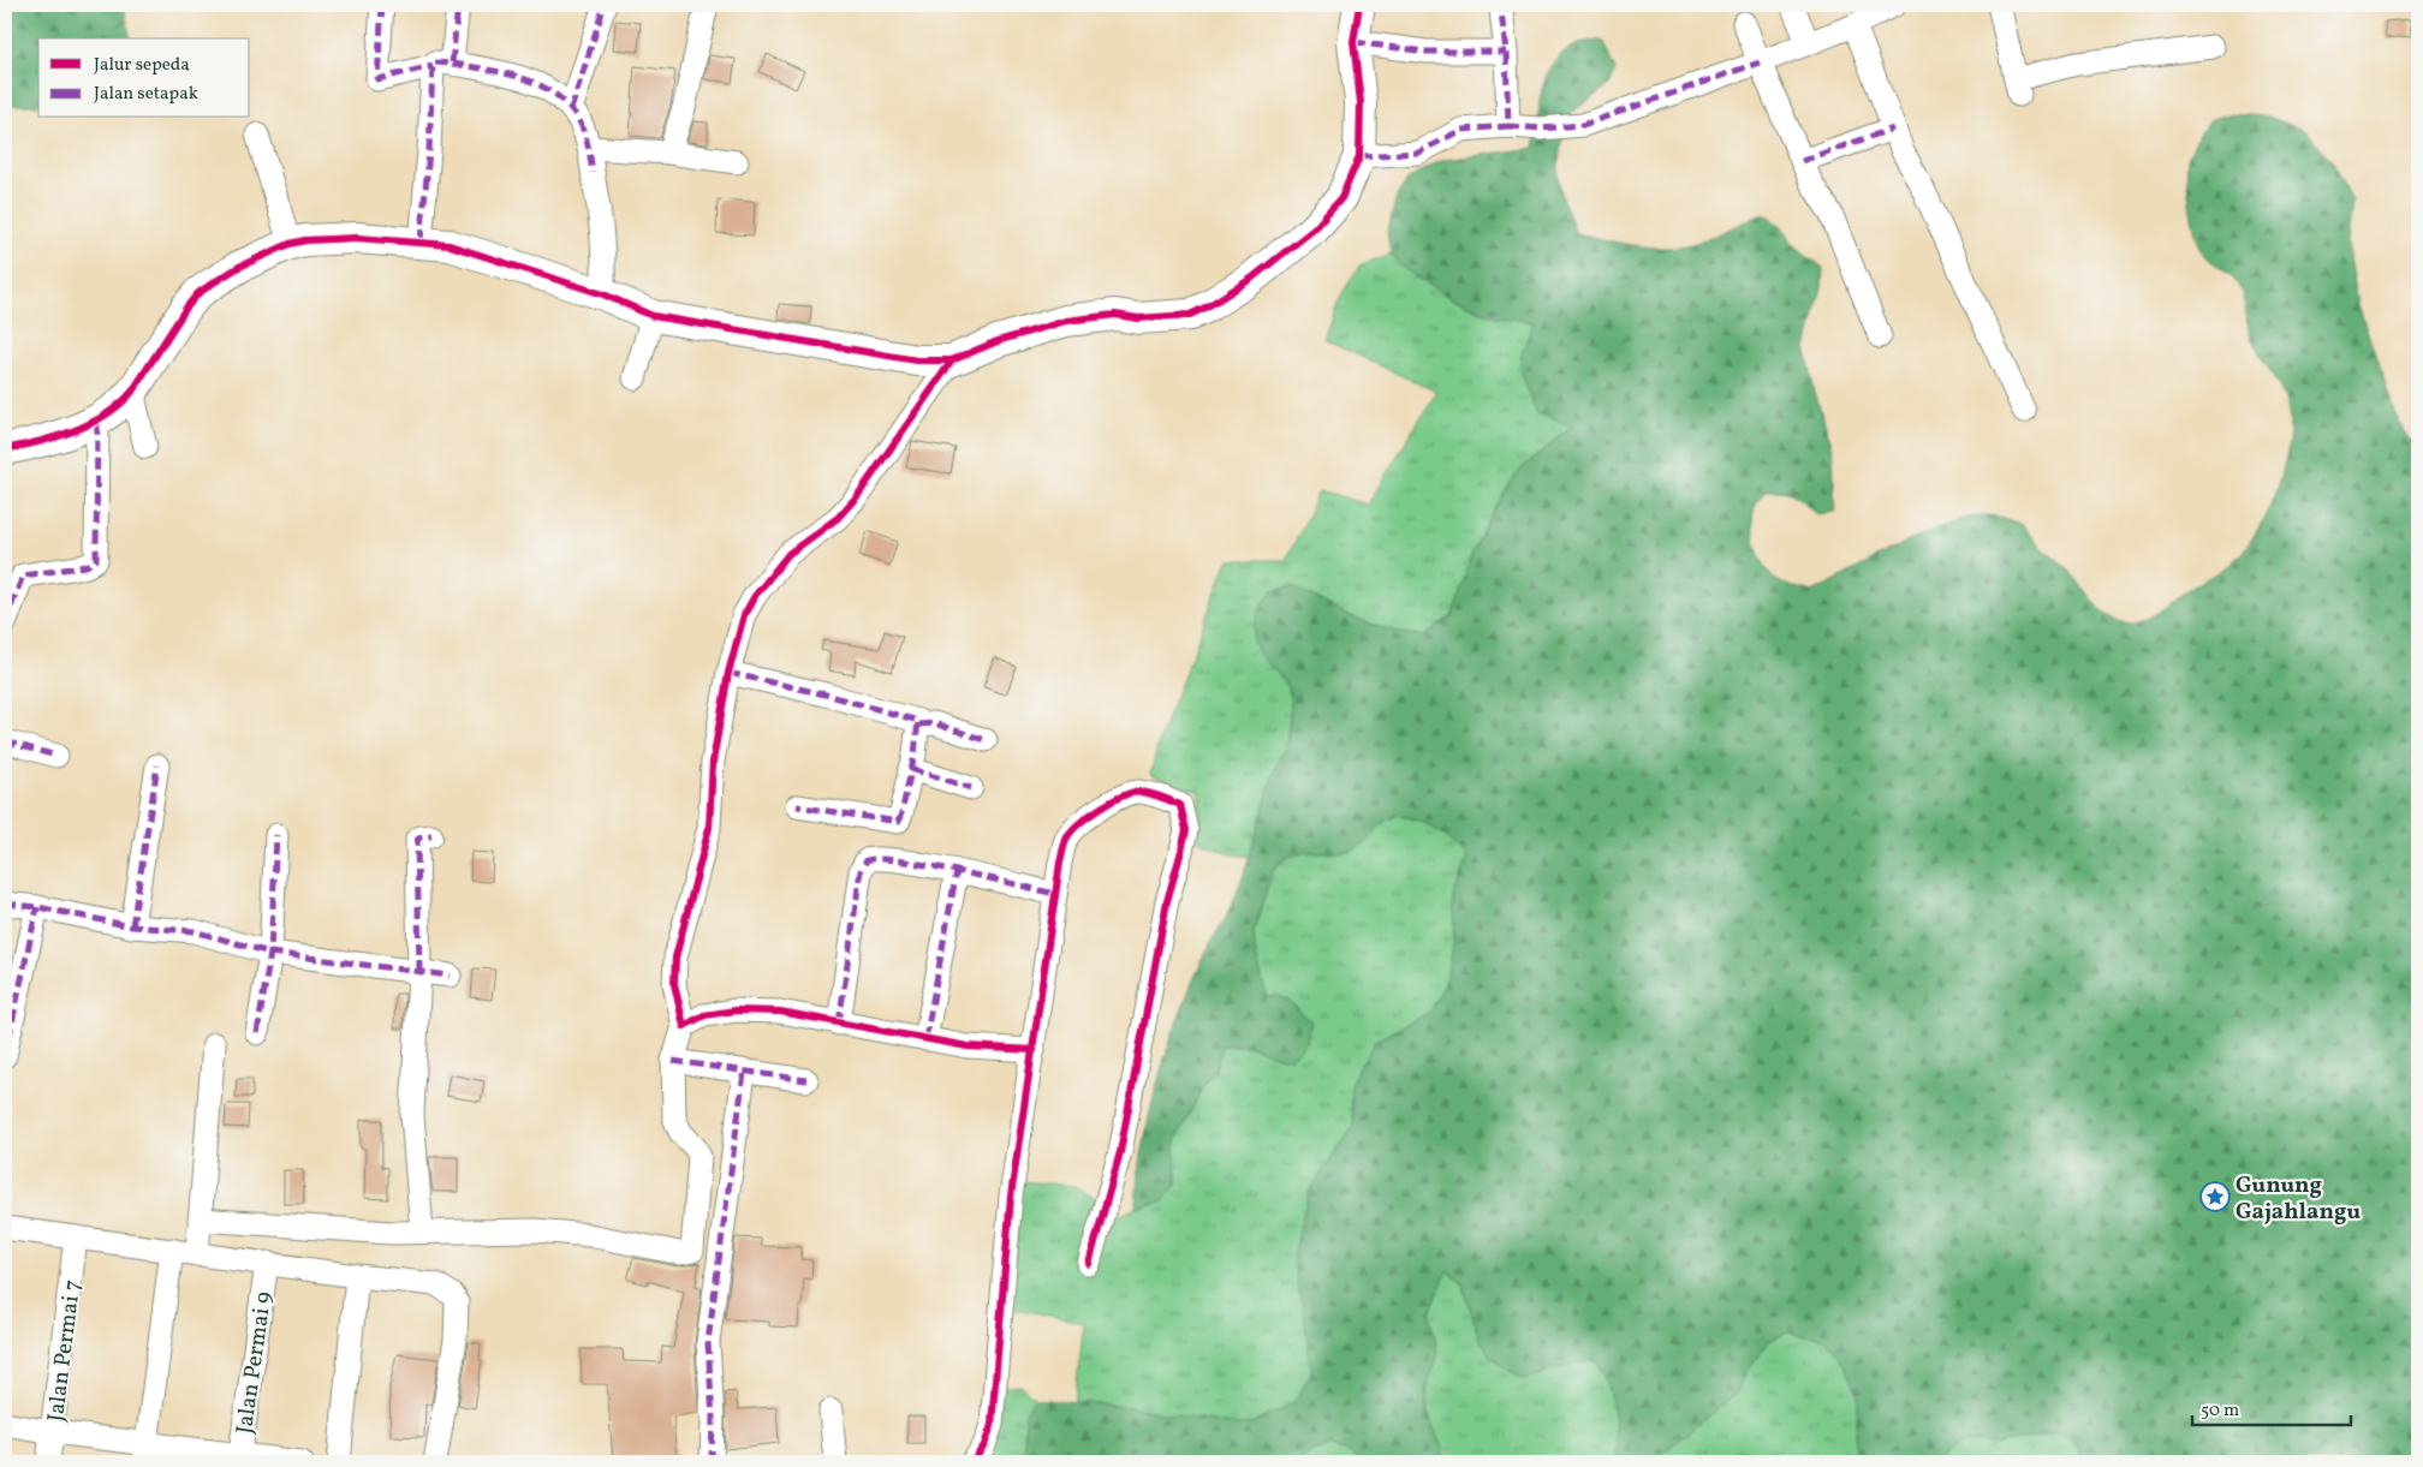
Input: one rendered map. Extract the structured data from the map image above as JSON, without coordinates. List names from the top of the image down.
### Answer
{
  "streets": {
    "street": ["Jalan Permai 7", "Jalan Permai 9"]
  },
  "places": {
    "place": ["Gunung Gajahlangu"]
  },
  "legend": ["Jalur sepeda", "Jalan setapak"],
  "scale_bar": "50 m"
}
